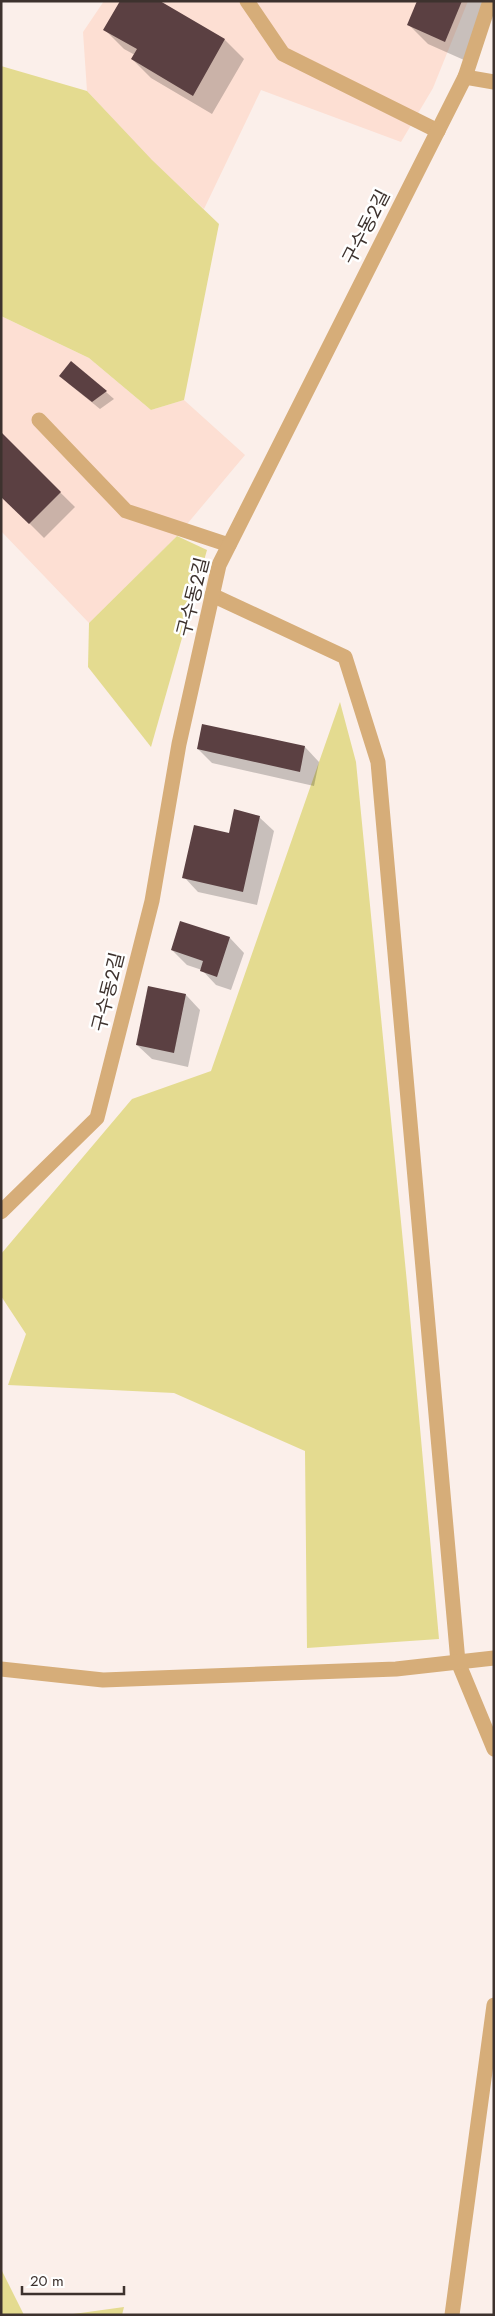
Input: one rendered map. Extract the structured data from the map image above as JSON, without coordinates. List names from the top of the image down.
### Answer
{
  "streets": {
    "street": ["구수동2길"]
  },
  "scale_bar": "20 m"
}
